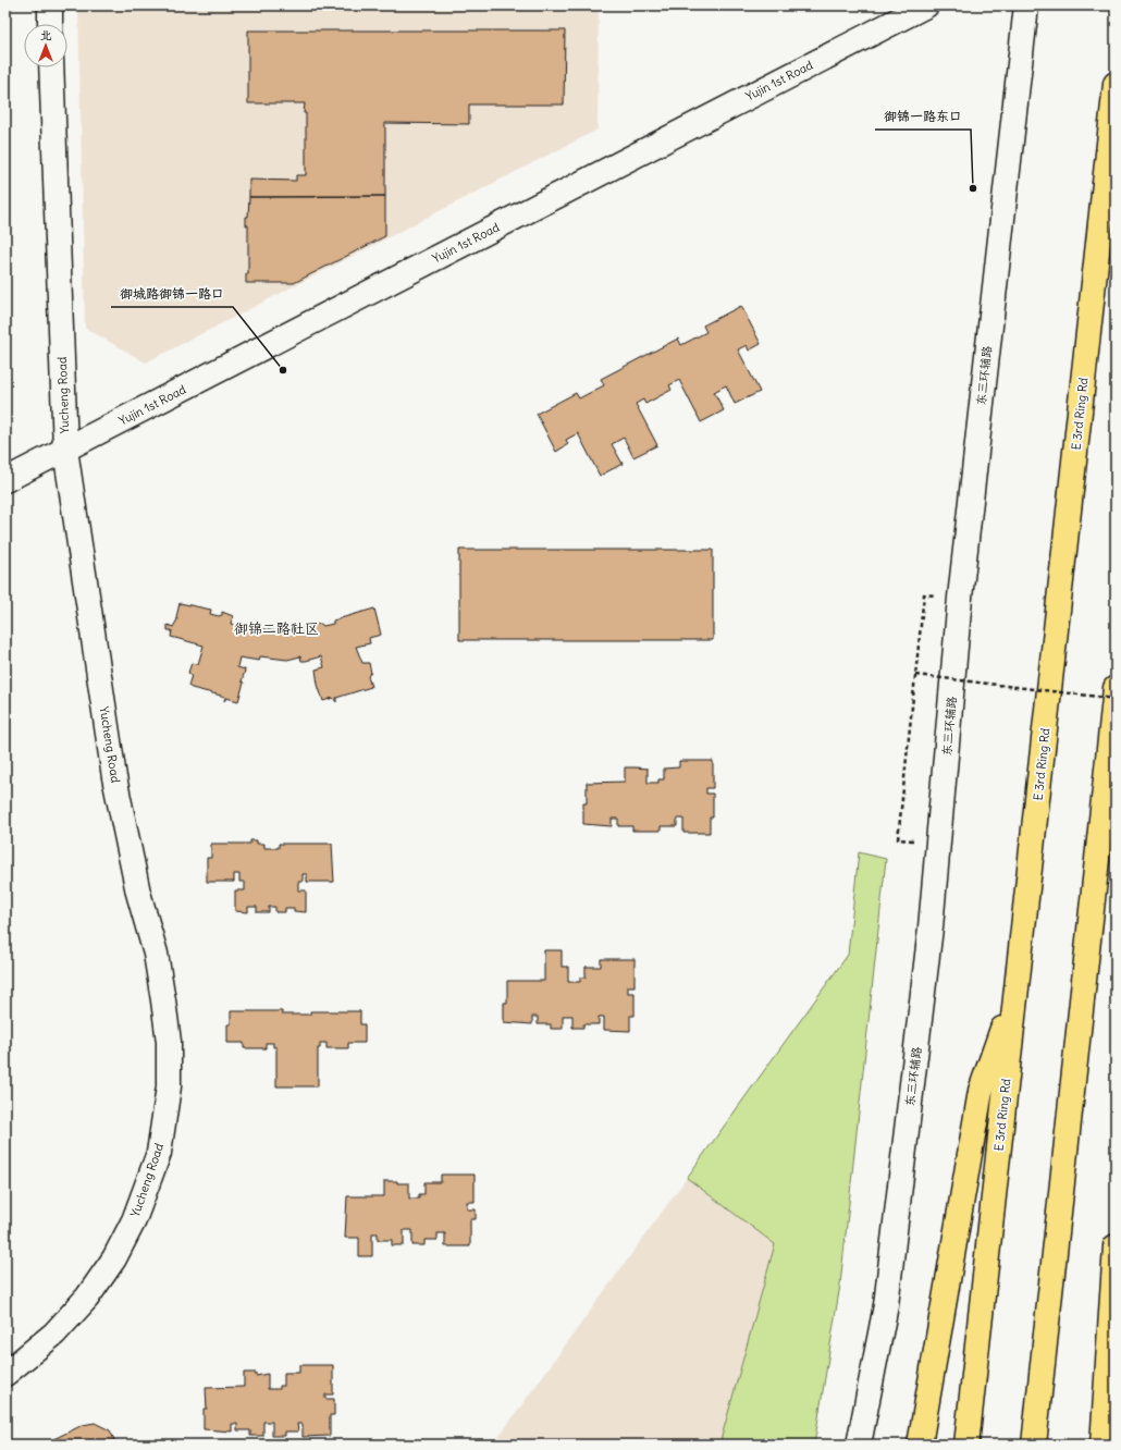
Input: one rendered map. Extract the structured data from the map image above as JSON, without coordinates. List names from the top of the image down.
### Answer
{
  "streets": {
    "highway": ["E 3rd Ring Rd"],
    "street": ["Yujin 1st Road", "东三环辅路", "Yucheng Road"]
  },
  "crossings": [
    ["Yujin 1st Road", "Yucheng Road"]
  ],
  "districts": ["御锦二路社区"],
  "places": ["御锦一路东口", "御城路御锦一路口"],
  "north": "top"
}
